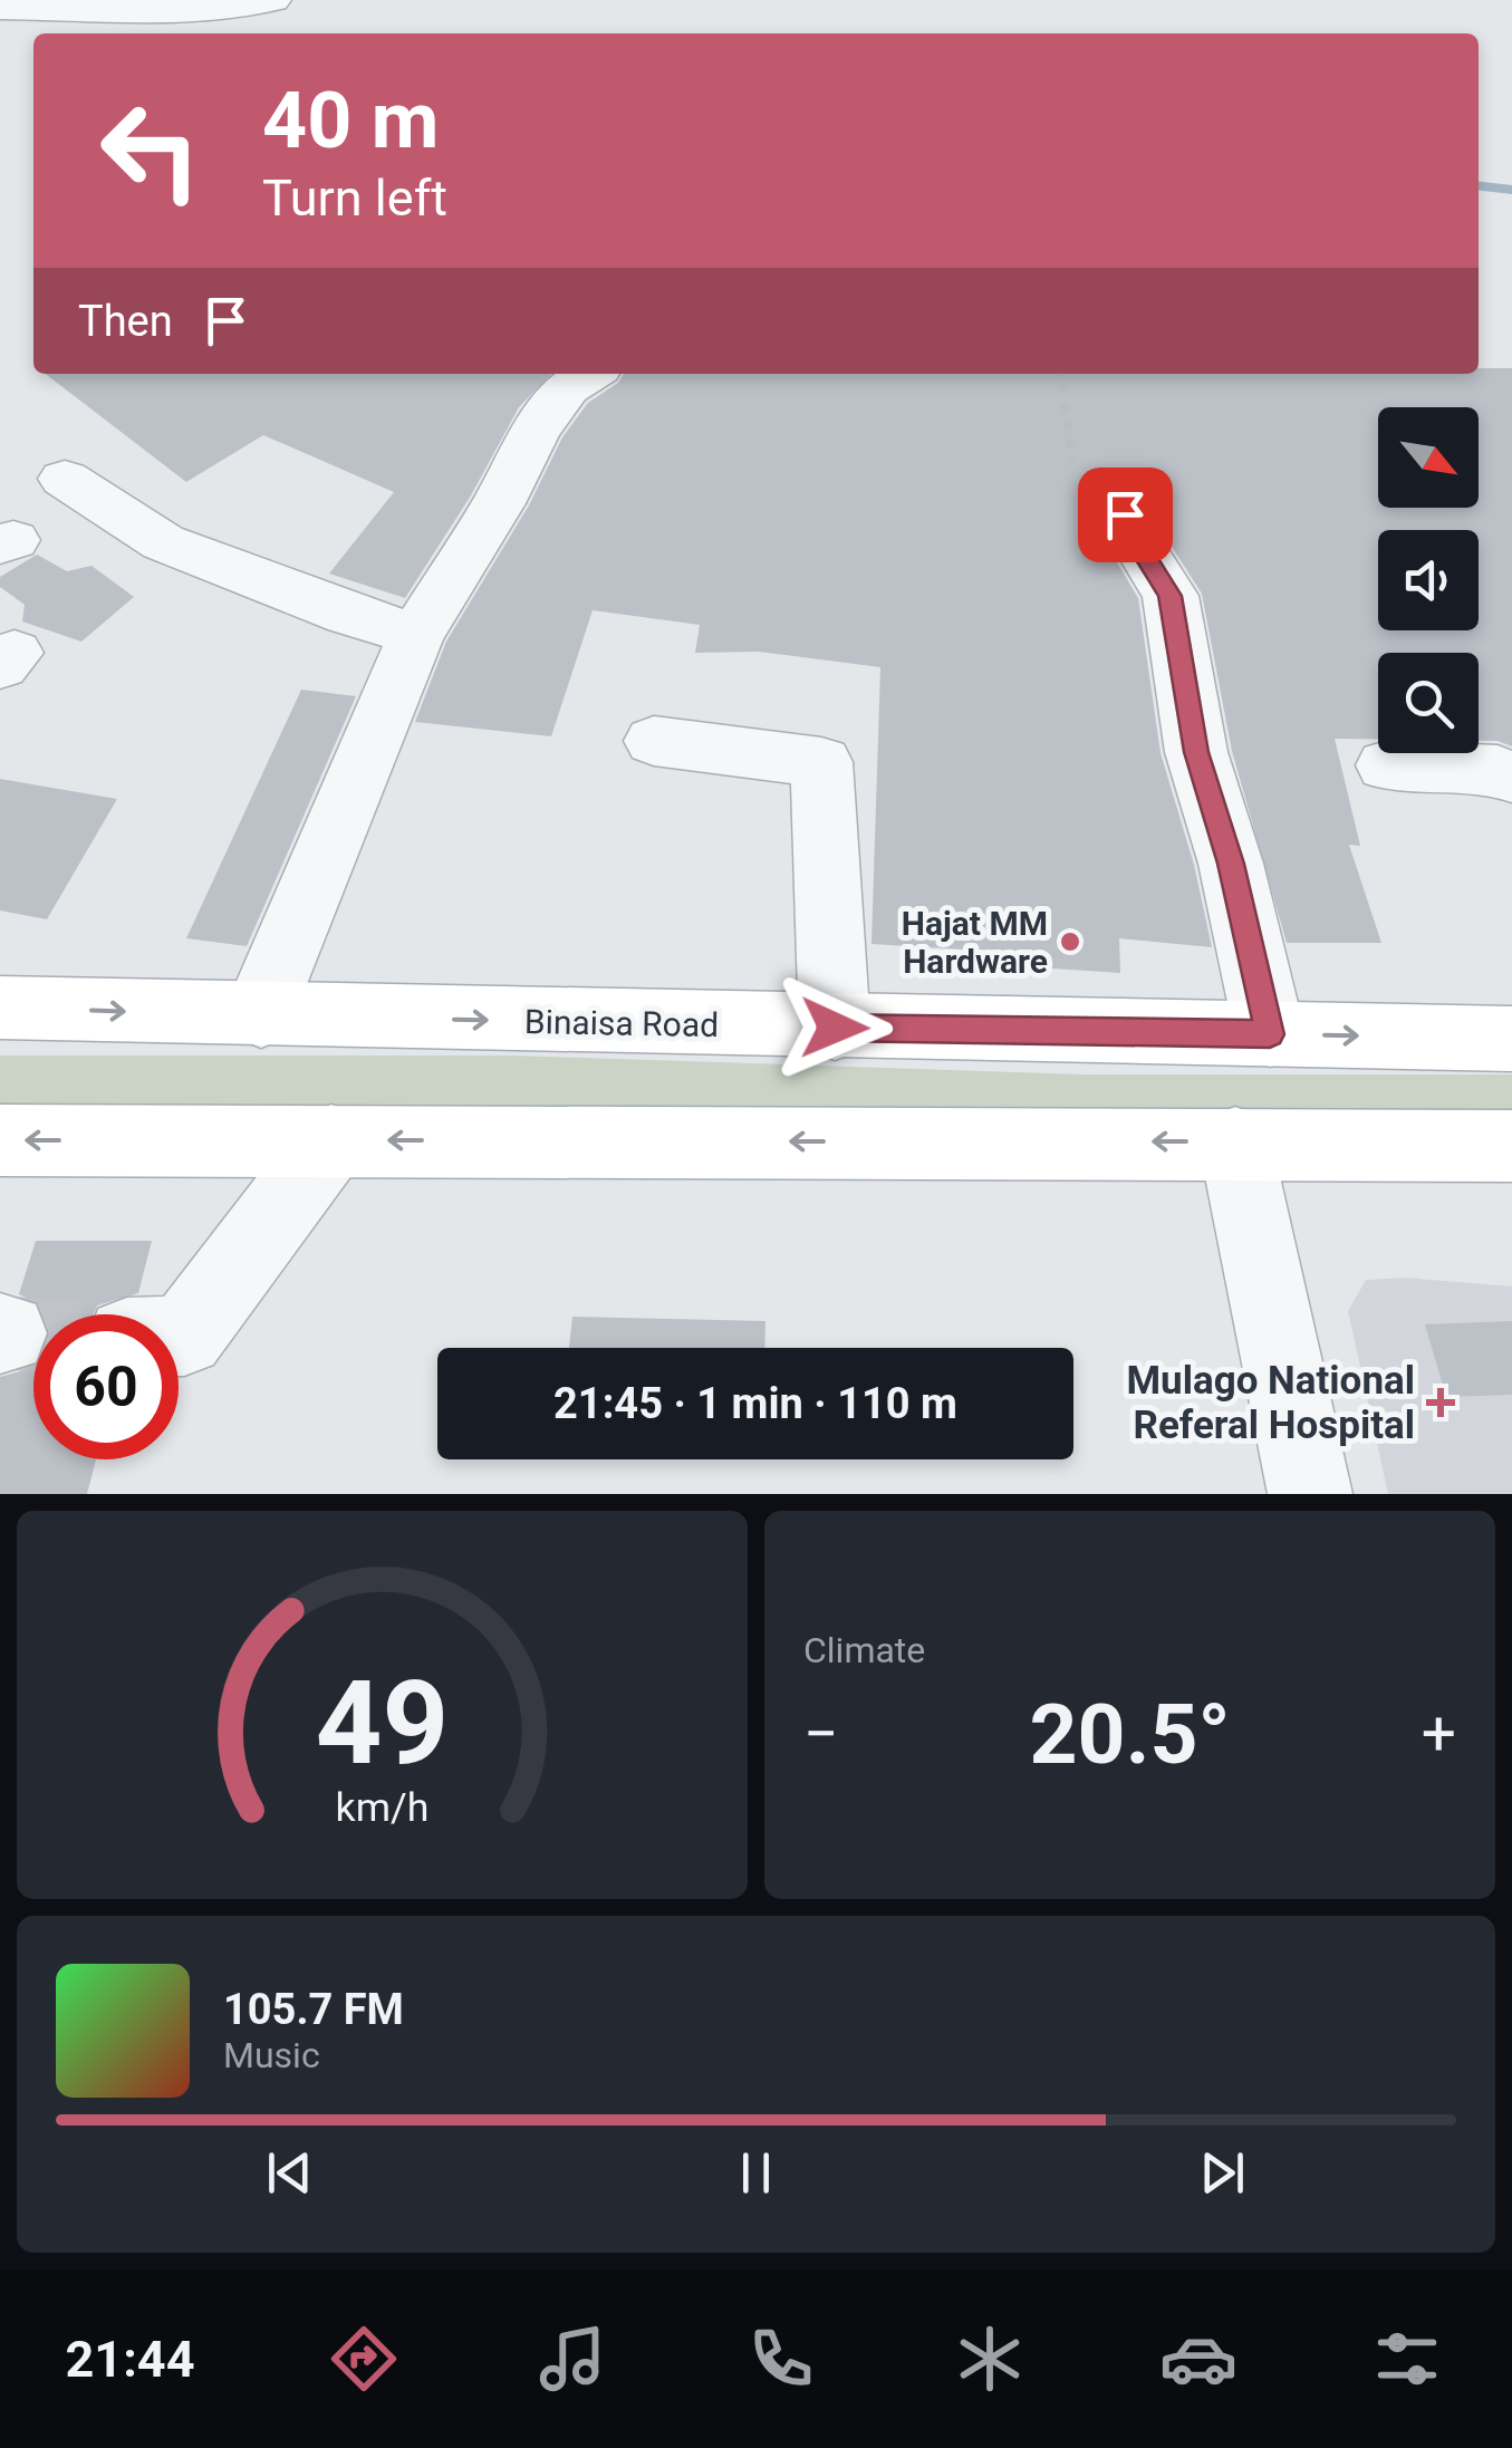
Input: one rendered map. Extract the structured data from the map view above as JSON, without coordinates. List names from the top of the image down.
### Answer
{
  "streets": {
    "main road": ["Binaisa Road"]
  },
  "places": {
    "other": ["Hajat MM Hardware"],
    "health": ["Mulago National Referal Hospital"]
  },
  "north": "bottom right",
  "page": {
    "turn": ["40 m", "Turn left"],
    "then": "Then",
    "limit": "60",
    "trip": "21:45 · 1 min · 110 m",
    "tile": "Climate",
    "heat": ["−", "20.5°", "+"],
    "song": ["105.7 FM", "Music"],
    "tabs": "21:44",
    "gauge": ["49", "km/h"]
  }
}
